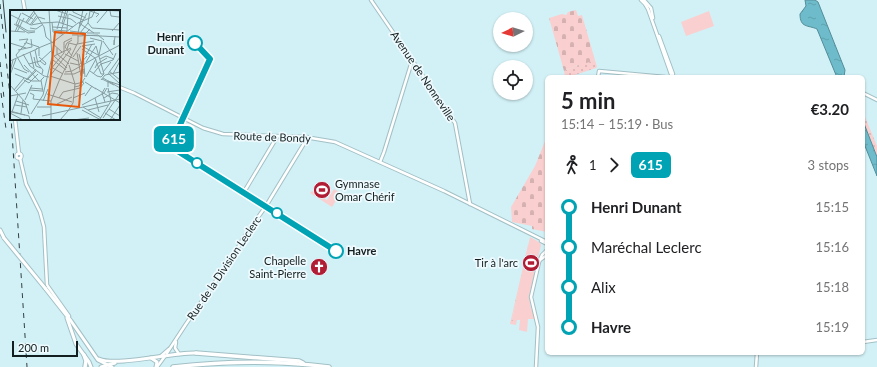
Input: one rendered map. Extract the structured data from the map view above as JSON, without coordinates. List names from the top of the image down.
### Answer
{
  "streets": {
    "main road": ["Rue de la Division Leclerc"],
    "street": ["Avenue de Nonneville", "Route de Bondy"]
  },
  "crossings": [
    ["Avenue de Nonneville", "Route de Bondy"],
    ["Route de Bondy", "Rue de la Division Leclerc"]
  ],
  "places": {
    "other": ["Henri Dunant", "Havre"],
    "sports": ["Gymnase Omar Chérif", "Tir à l'arc"],
    "church": ["Chapelle Saint-Pierre"]
  },
  "lines": ["bus line 615"],
  "scale_bar": "200 m",
  "north": "left",
  "page": {
    "on_map": "615",
    "heading": ["5 min", "15:14 – 15:19 · Bus", "€3.20"],
    "legs": ["1", "615", "3 stops"],
    "list": [
      {
        "name": "Henri Dunant",
        "value": "15:15"
      },
      {
        "name": "Maréchal Leclerc",
        "value": "15:16"
      },
      {
        "name": "Alix",
        "value": "15:18"
      },
      {
        "name": "Havre",
        "value": "15:19"
      }
    ],
    "scale": "200 m"
  }
}
